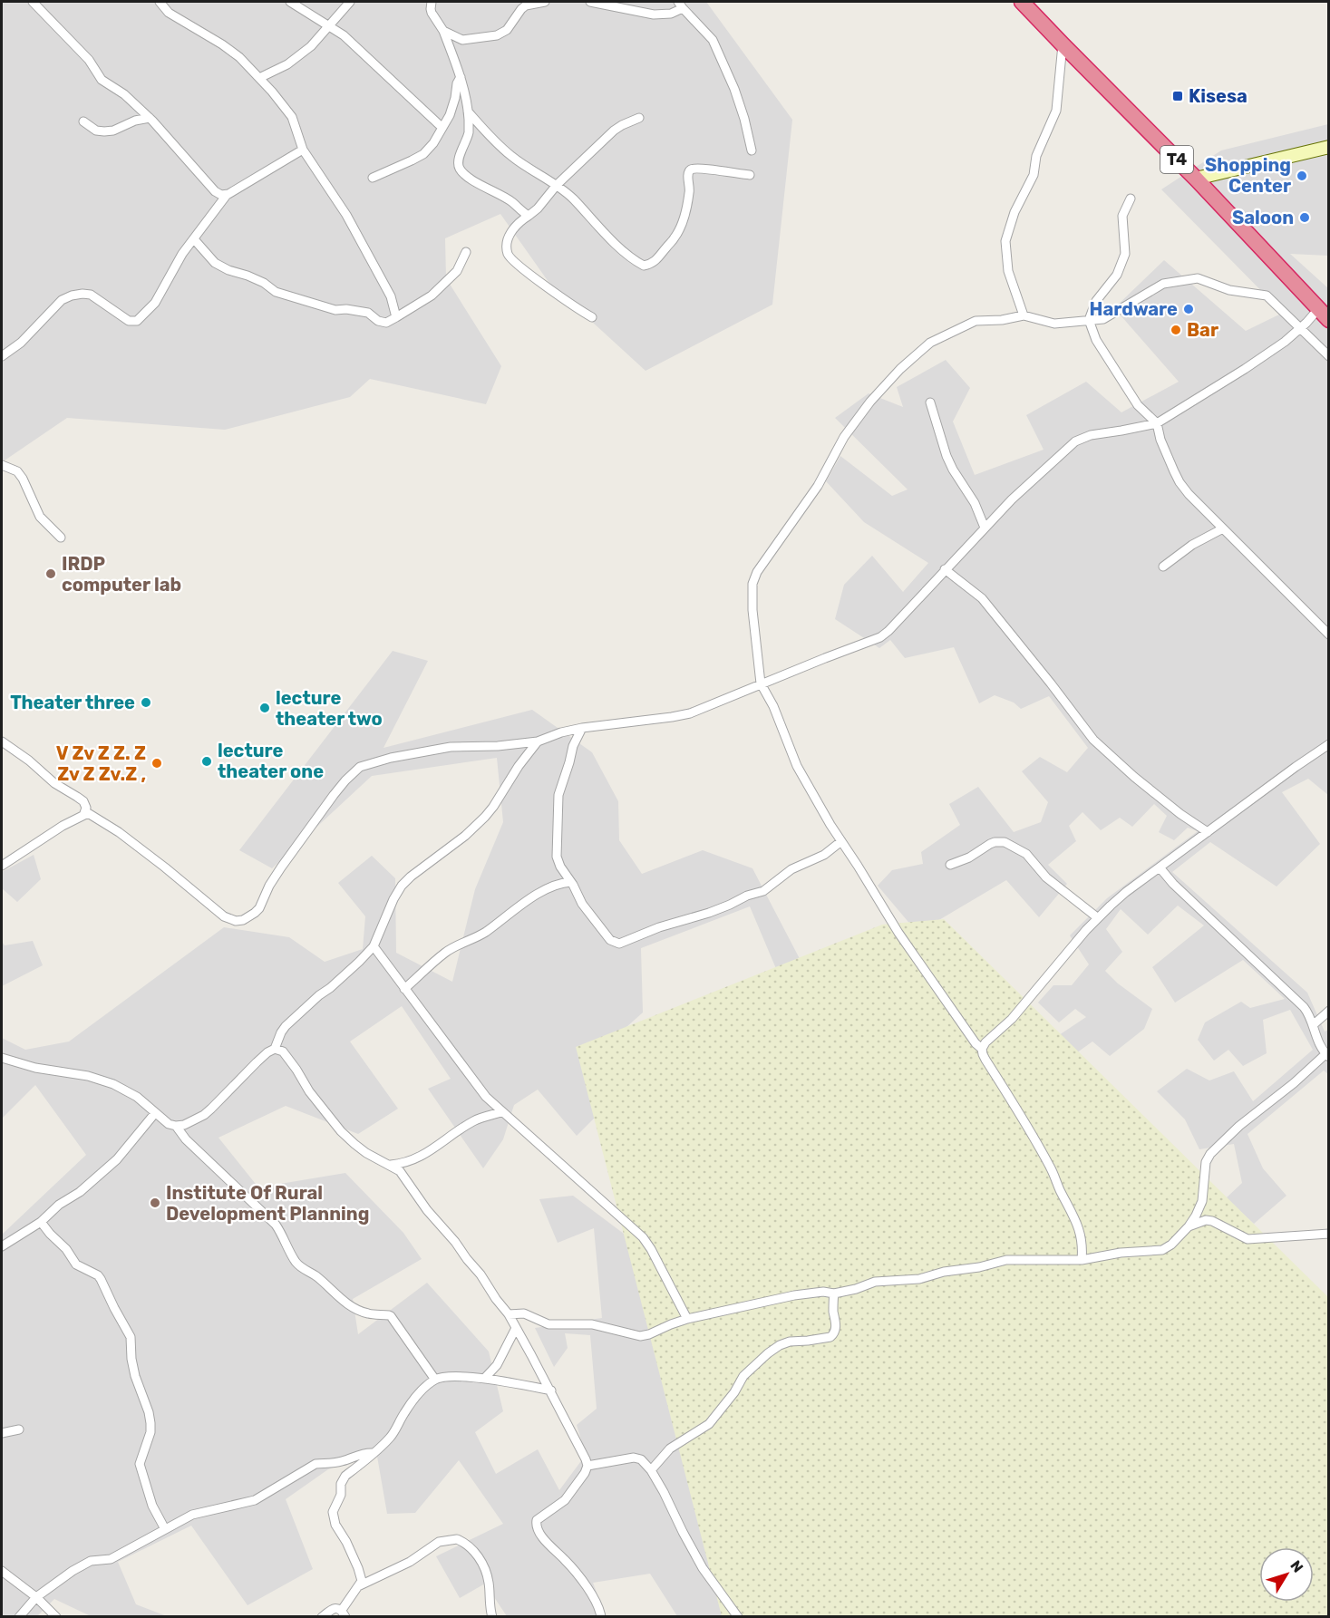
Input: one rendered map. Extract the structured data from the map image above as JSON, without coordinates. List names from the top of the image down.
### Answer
{
  "streets": {
    "highway": ["T4"]
  },
  "places": {
    "transit": ["Kisesa"],
    "other": [
      "Shopping Center",
      "Saloon",
      "Hardware",
      "Bar",
      "IRDP computer lab",
      "Theater three",
      "lecture theater two",
      "lecture theater one",
      "V Zv Z Z. Z Zv Z Zv.Z ,",
      "Institute Of Rural Development Planning"
    ]
  },
  "north": "top right"
}
